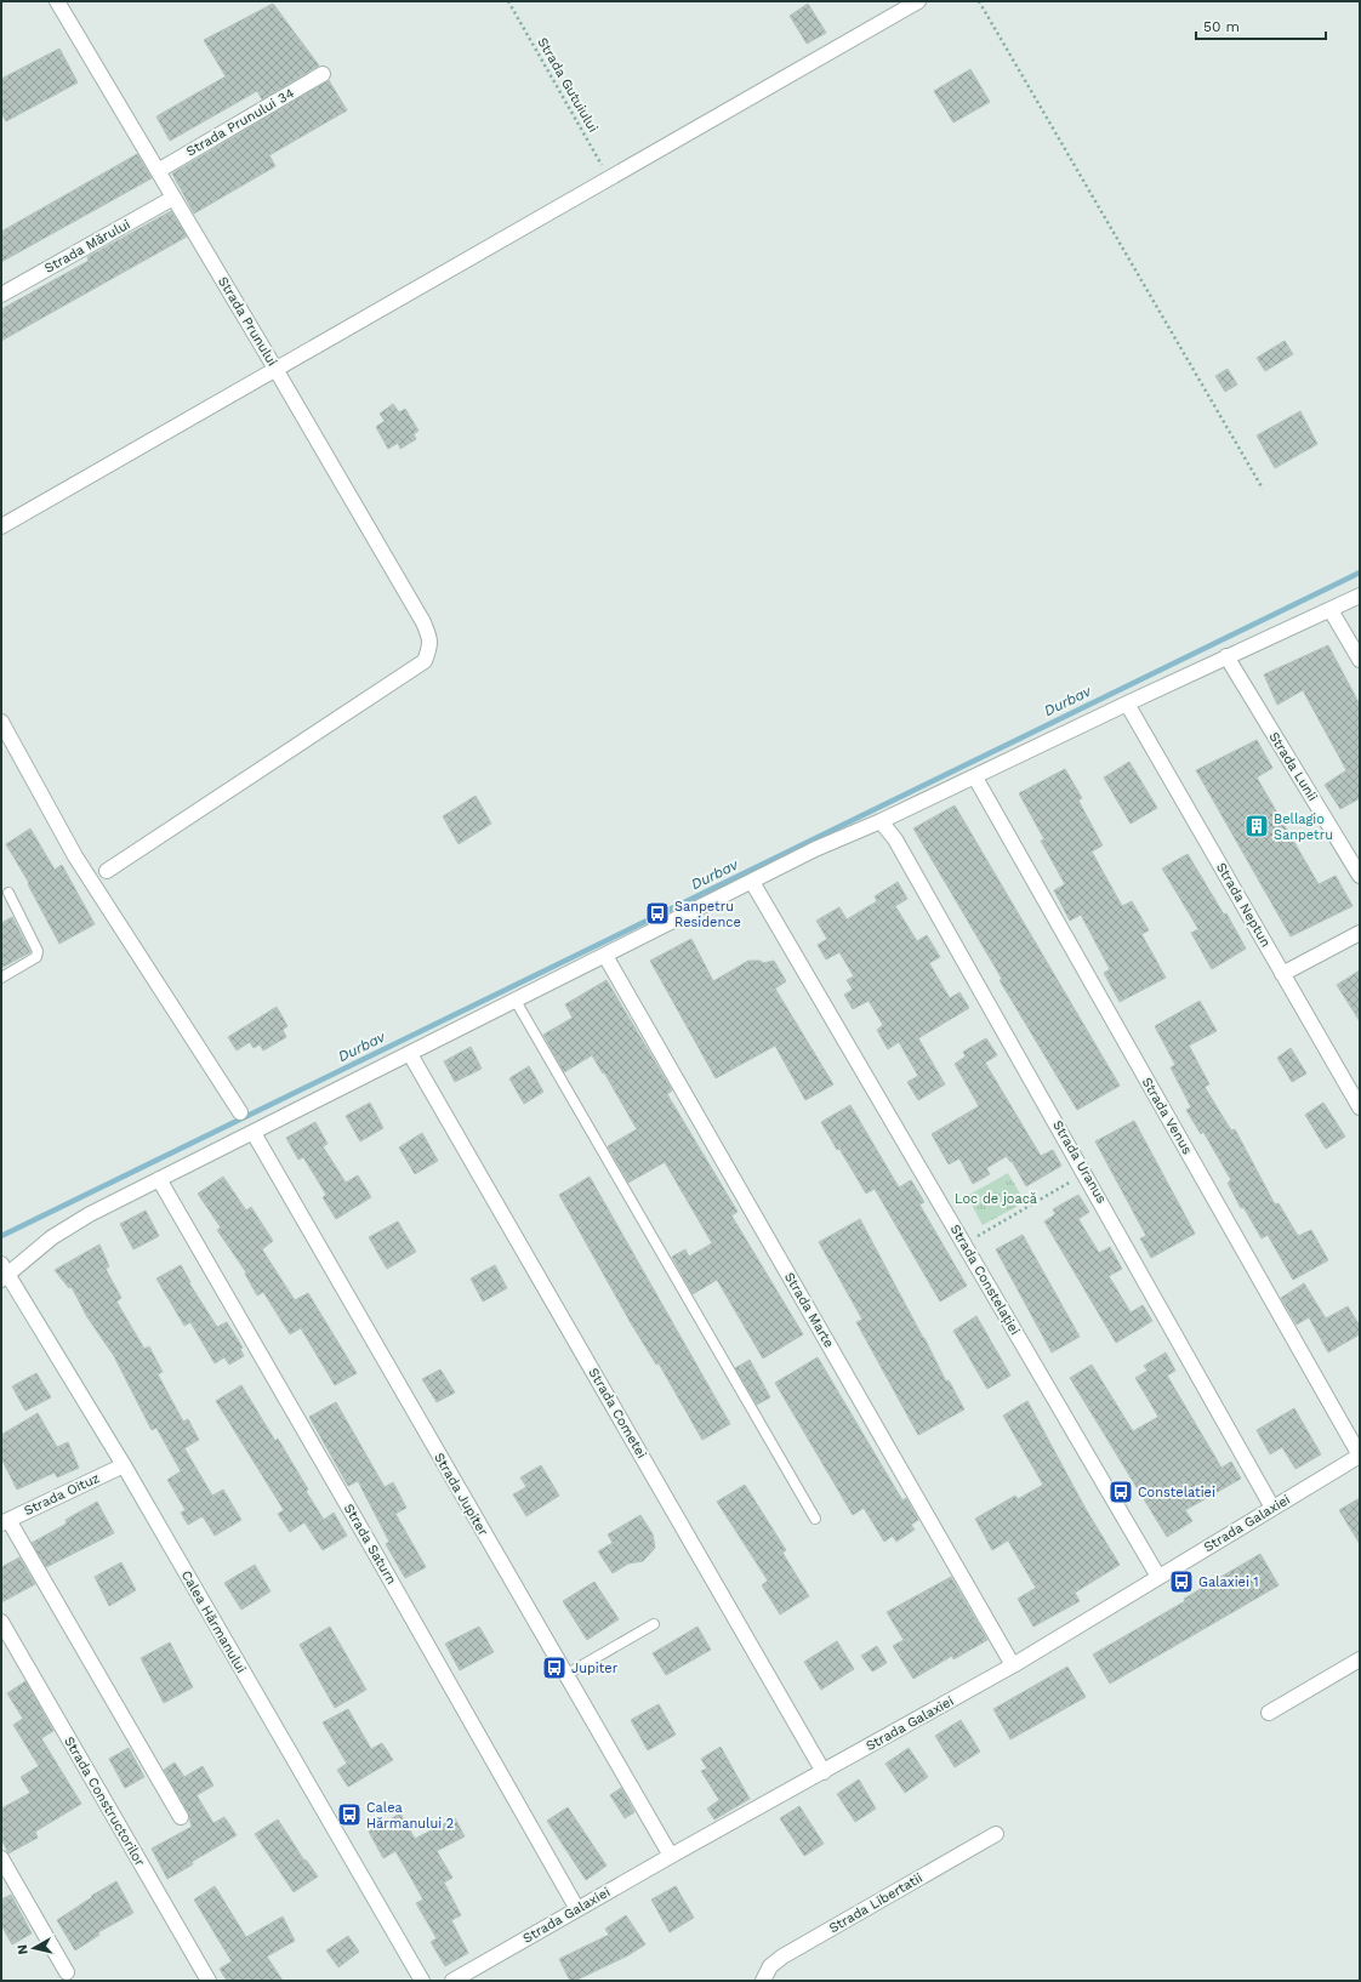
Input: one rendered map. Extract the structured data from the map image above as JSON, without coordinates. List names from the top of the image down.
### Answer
{
  "streets": {
    "street": [
      "Strada Prunului 34",
      "Strada Mărului",
      "Strada Prunului",
      "Strada Lunii",
      "Strada Neptun",
      "Strada Venus",
      "Strada Uranus",
      "Strada Constelației",
      "Strada Marte",
      "Strada Cometei",
      "Strada Oituz",
      "Strada Jupiter",
      "Strada Galaxiei",
      "Strada Saturn",
      "Calea Hărmanului",
      "Strada Constructorilor",
      "Strada Libertatii"
    ],
    "path": ["Strada Gutuiului"]
  },
  "crossings": [
    ["Strada Prunului 34", "Strada Prunului"],
    ["Strada Mărului", "Strada Prunului"],
    ["Strada Venus", "Strada Galaxiei"],
    ["Strada Uranus", "Strada Galaxiei"],
    ["Strada Constelației", "Strada Galaxiei"],
    ["Strada Marte", "Strada Galaxiei"],
    ["Strada Cometei", "Strada Galaxiei"],
    ["Strada Oituz", "Calea Hărmanului"],
    ["Strada Jupiter", "Strada Galaxiei"],
    ["Strada Galaxiei", "Strada Saturn"]
  ],
  "water": ["Durbav"],
  "parks": ["Loc de joacă"],
  "places": {
    "building": ["Bellagio Sanpetru"],
    "bus stop": [
      "Sanpetru Residence",
      "Constelatiei",
      "Galaxiei 1",
      "Jupiter",
      "Calea Hărmanului 2"
    ]
  },
  "scale_bar": "50 m",
  "north": "left"
}
